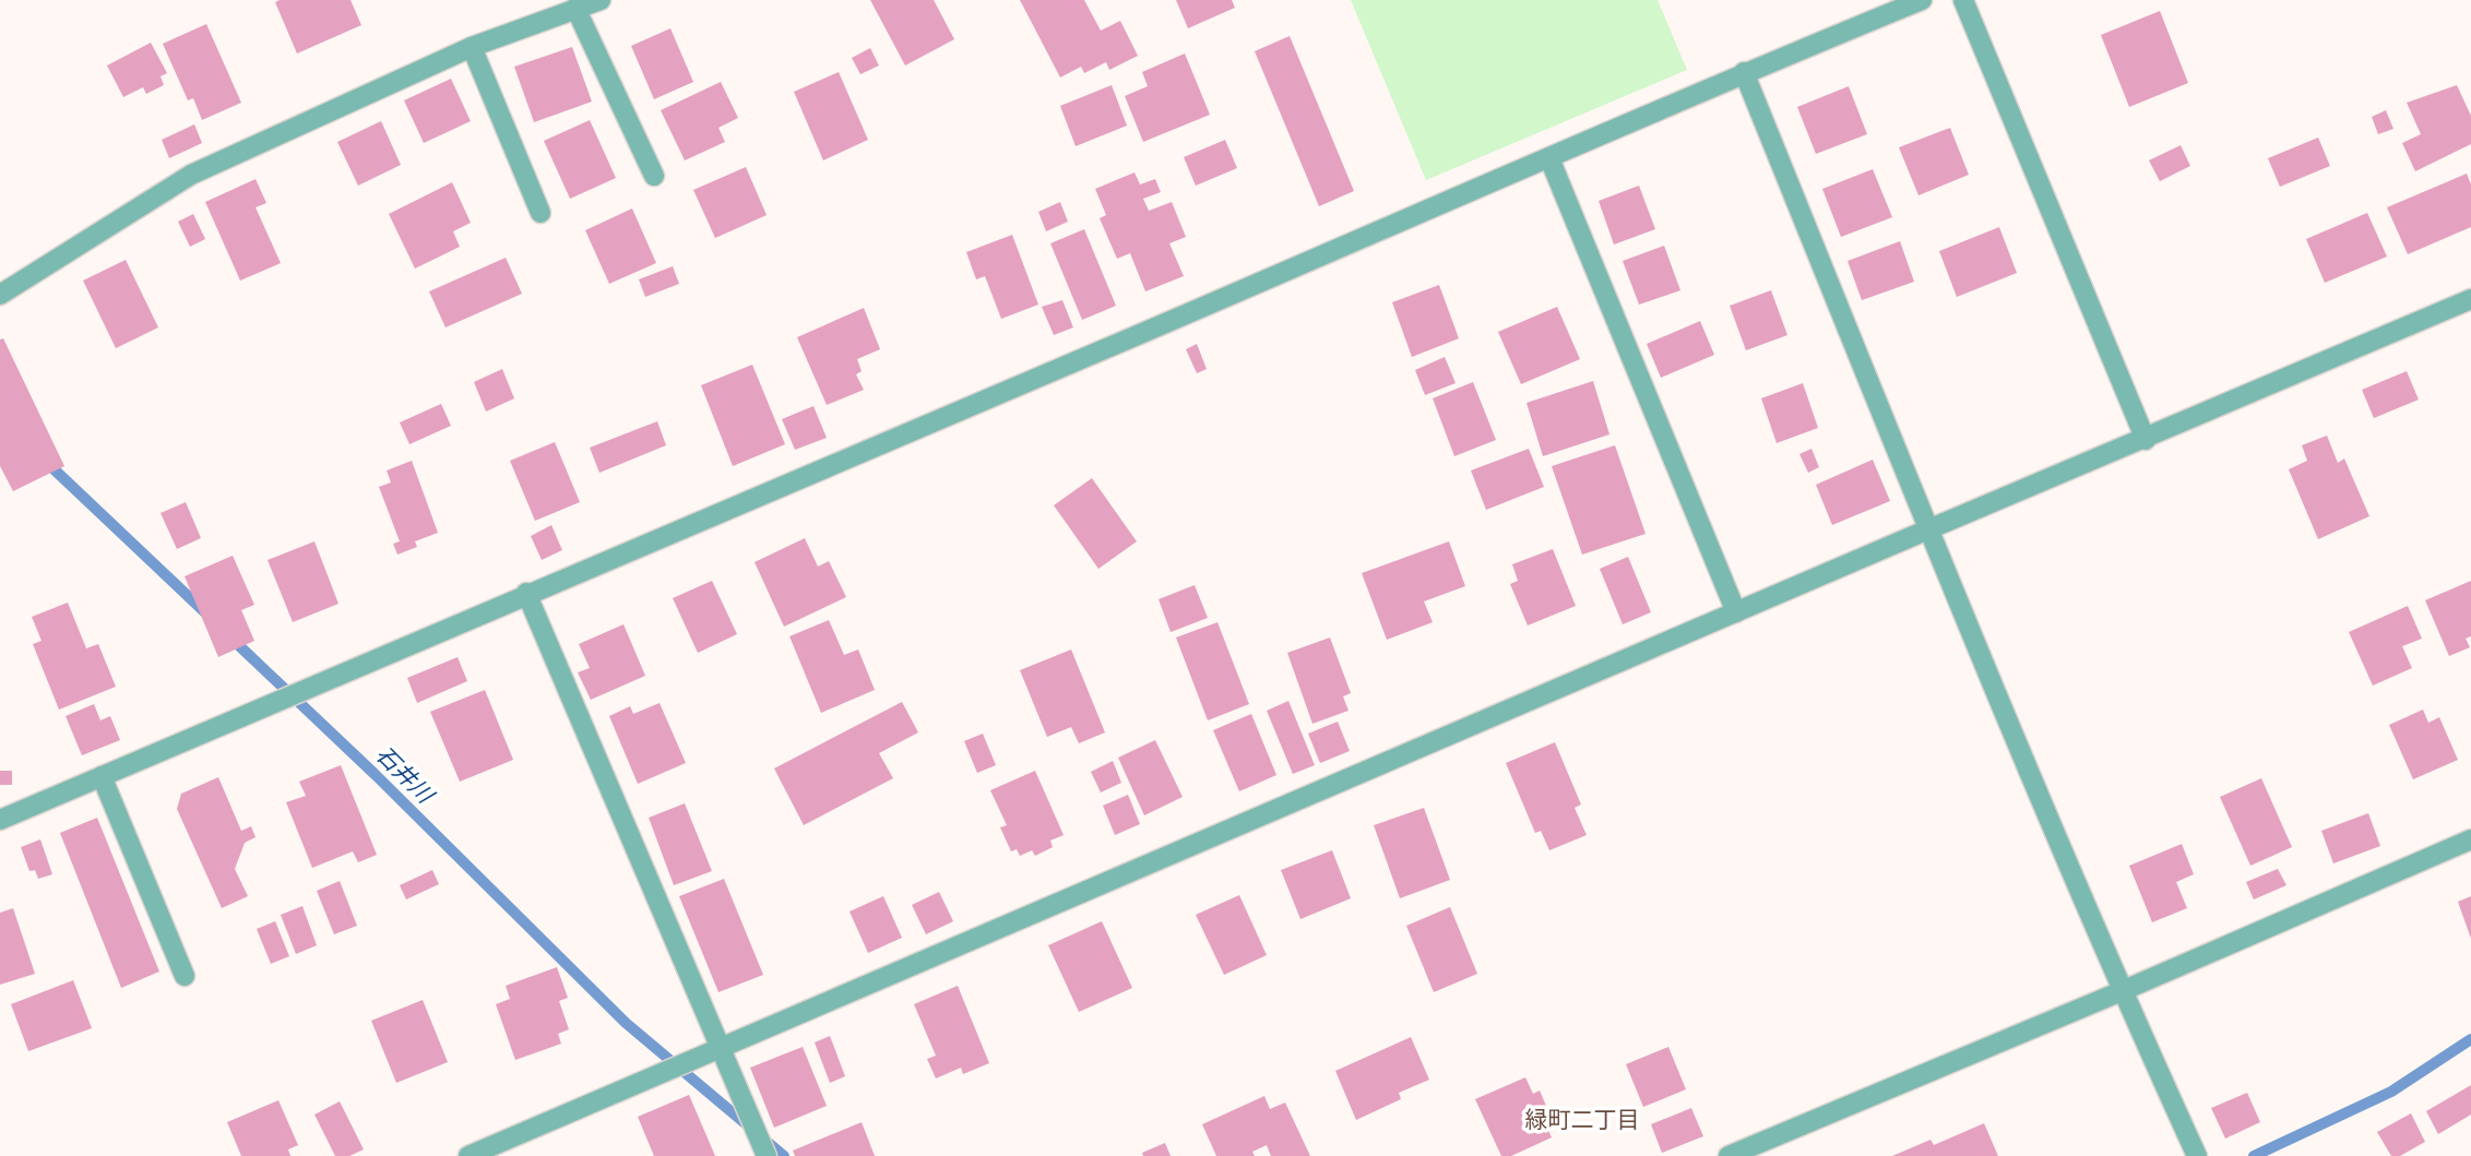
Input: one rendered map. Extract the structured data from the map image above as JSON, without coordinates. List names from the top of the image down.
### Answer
{
  "districts": ["緑町二丁目"],
  "water": ["石井川"]
}
